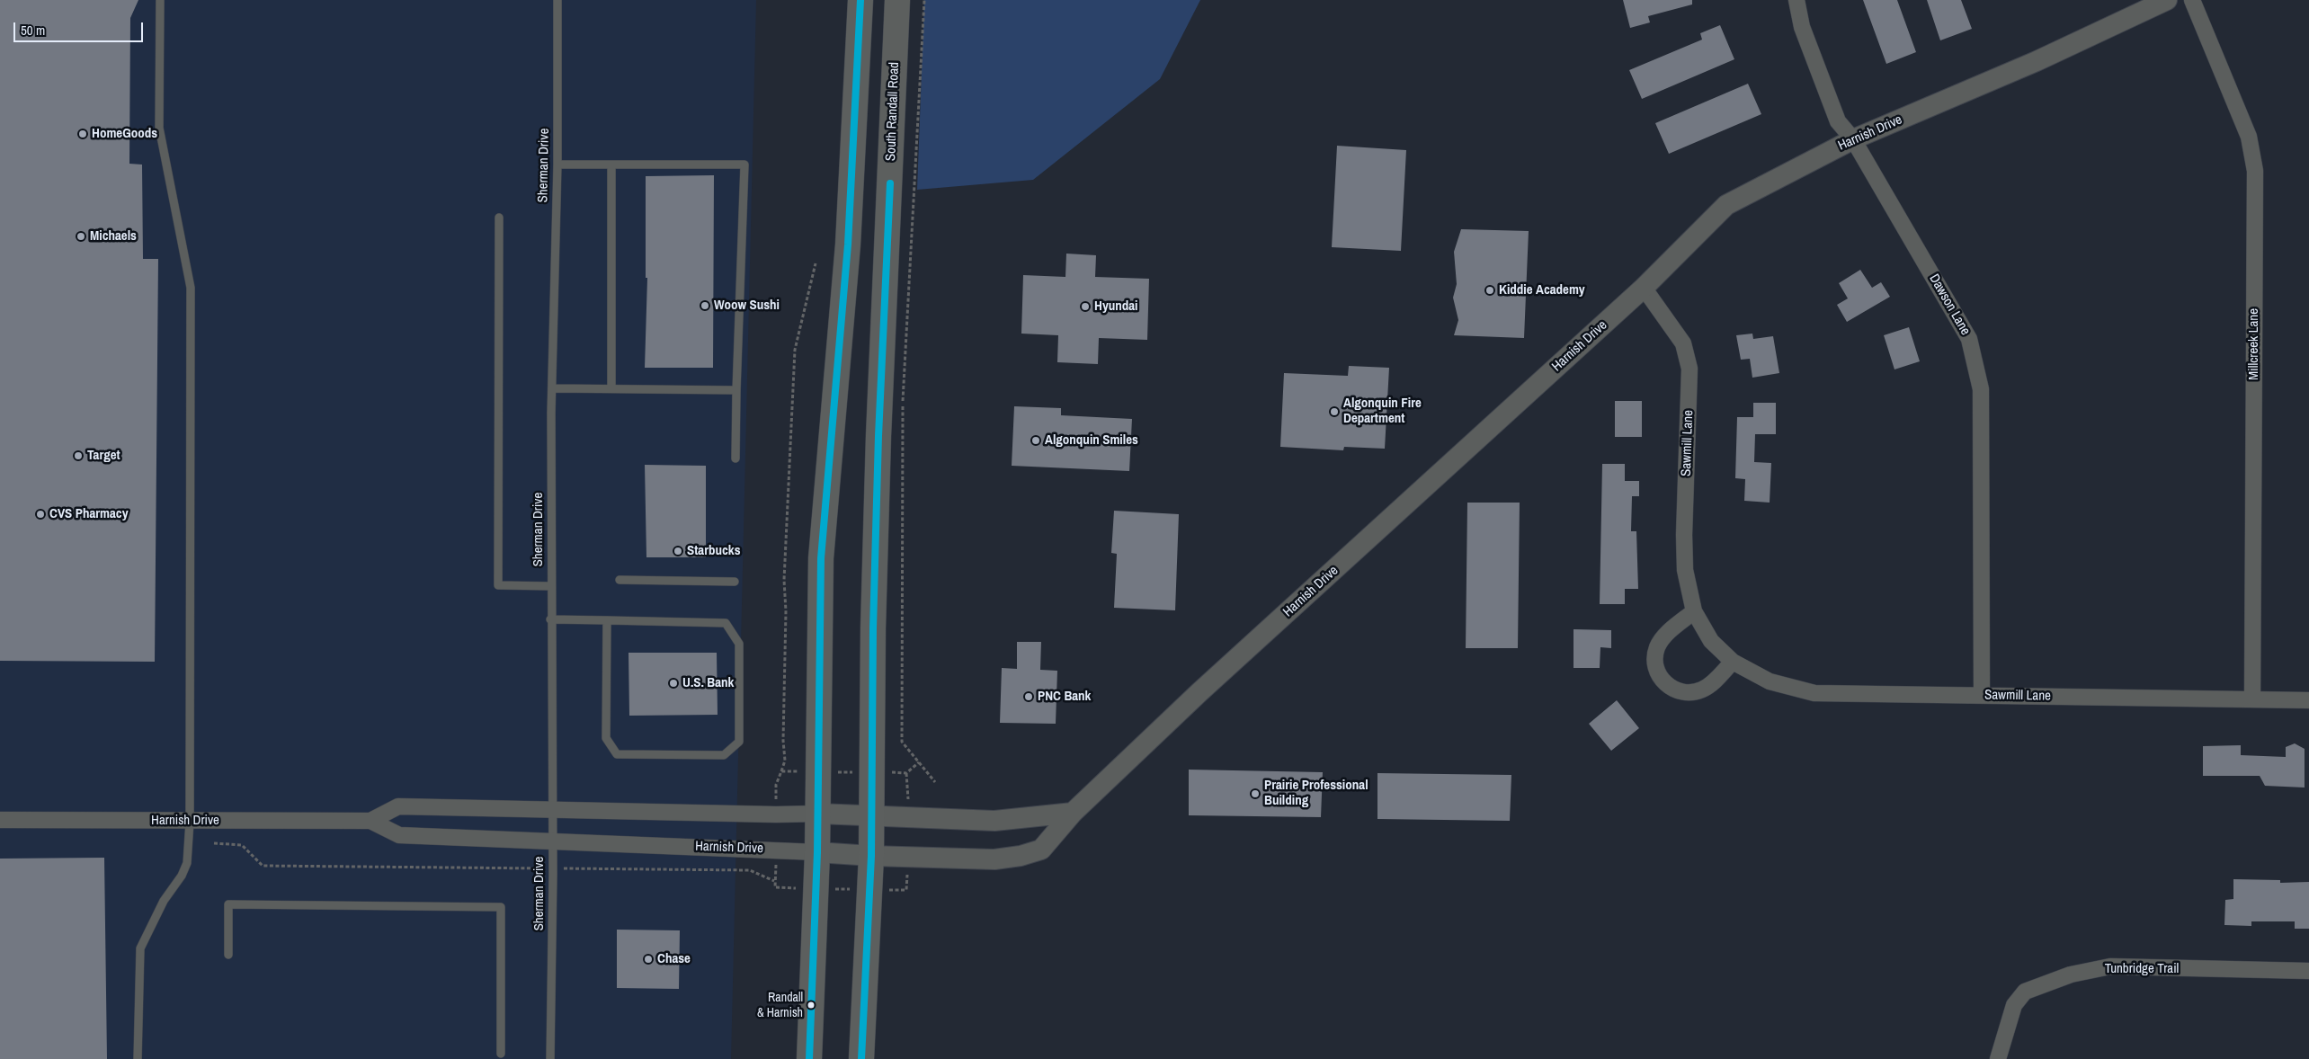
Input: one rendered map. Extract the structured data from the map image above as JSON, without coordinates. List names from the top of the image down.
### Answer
{
  "streets": {
    "main road": ["South Randall Road"],
    "street": [
      "Harnish Drive",
      "Dawson Lane",
      "Millcreek Lane",
      "Sawmill Lane",
      "Tunbridge Trail"
    ],
    "lane": ["Sherman Drive"]
  },
  "crossings": [
    ["South Randall Road", "Harnish Drive"],
    ["Harnish Drive", "Sherman Drive"],
    ["Harnish Drive", "Dawson Lane"],
    ["Harnish Drive", "Sawmill Lane"],
    ["Dawson Lane", "Sawmill Lane"],
    ["Millcreek Lane", "Sawmill Lane"]
  ],
  "places": [
    "HomeGoods",
    "Michaels",
    "Kiddie Academy",
    "Woow Sushi",
    "Hyundai",
    "Algonquin Fire Department",
    "Algonquin Smiles",
    "Target",
    "CVS Pharmacy",
    "Starbucks",
    "U.S. Bank",
    "PNC Bank",
    "Prairie Professional Building",
    "Chase",
    "Randall & Harnish"
  ],
  "scale_bar": "50 m"
}
